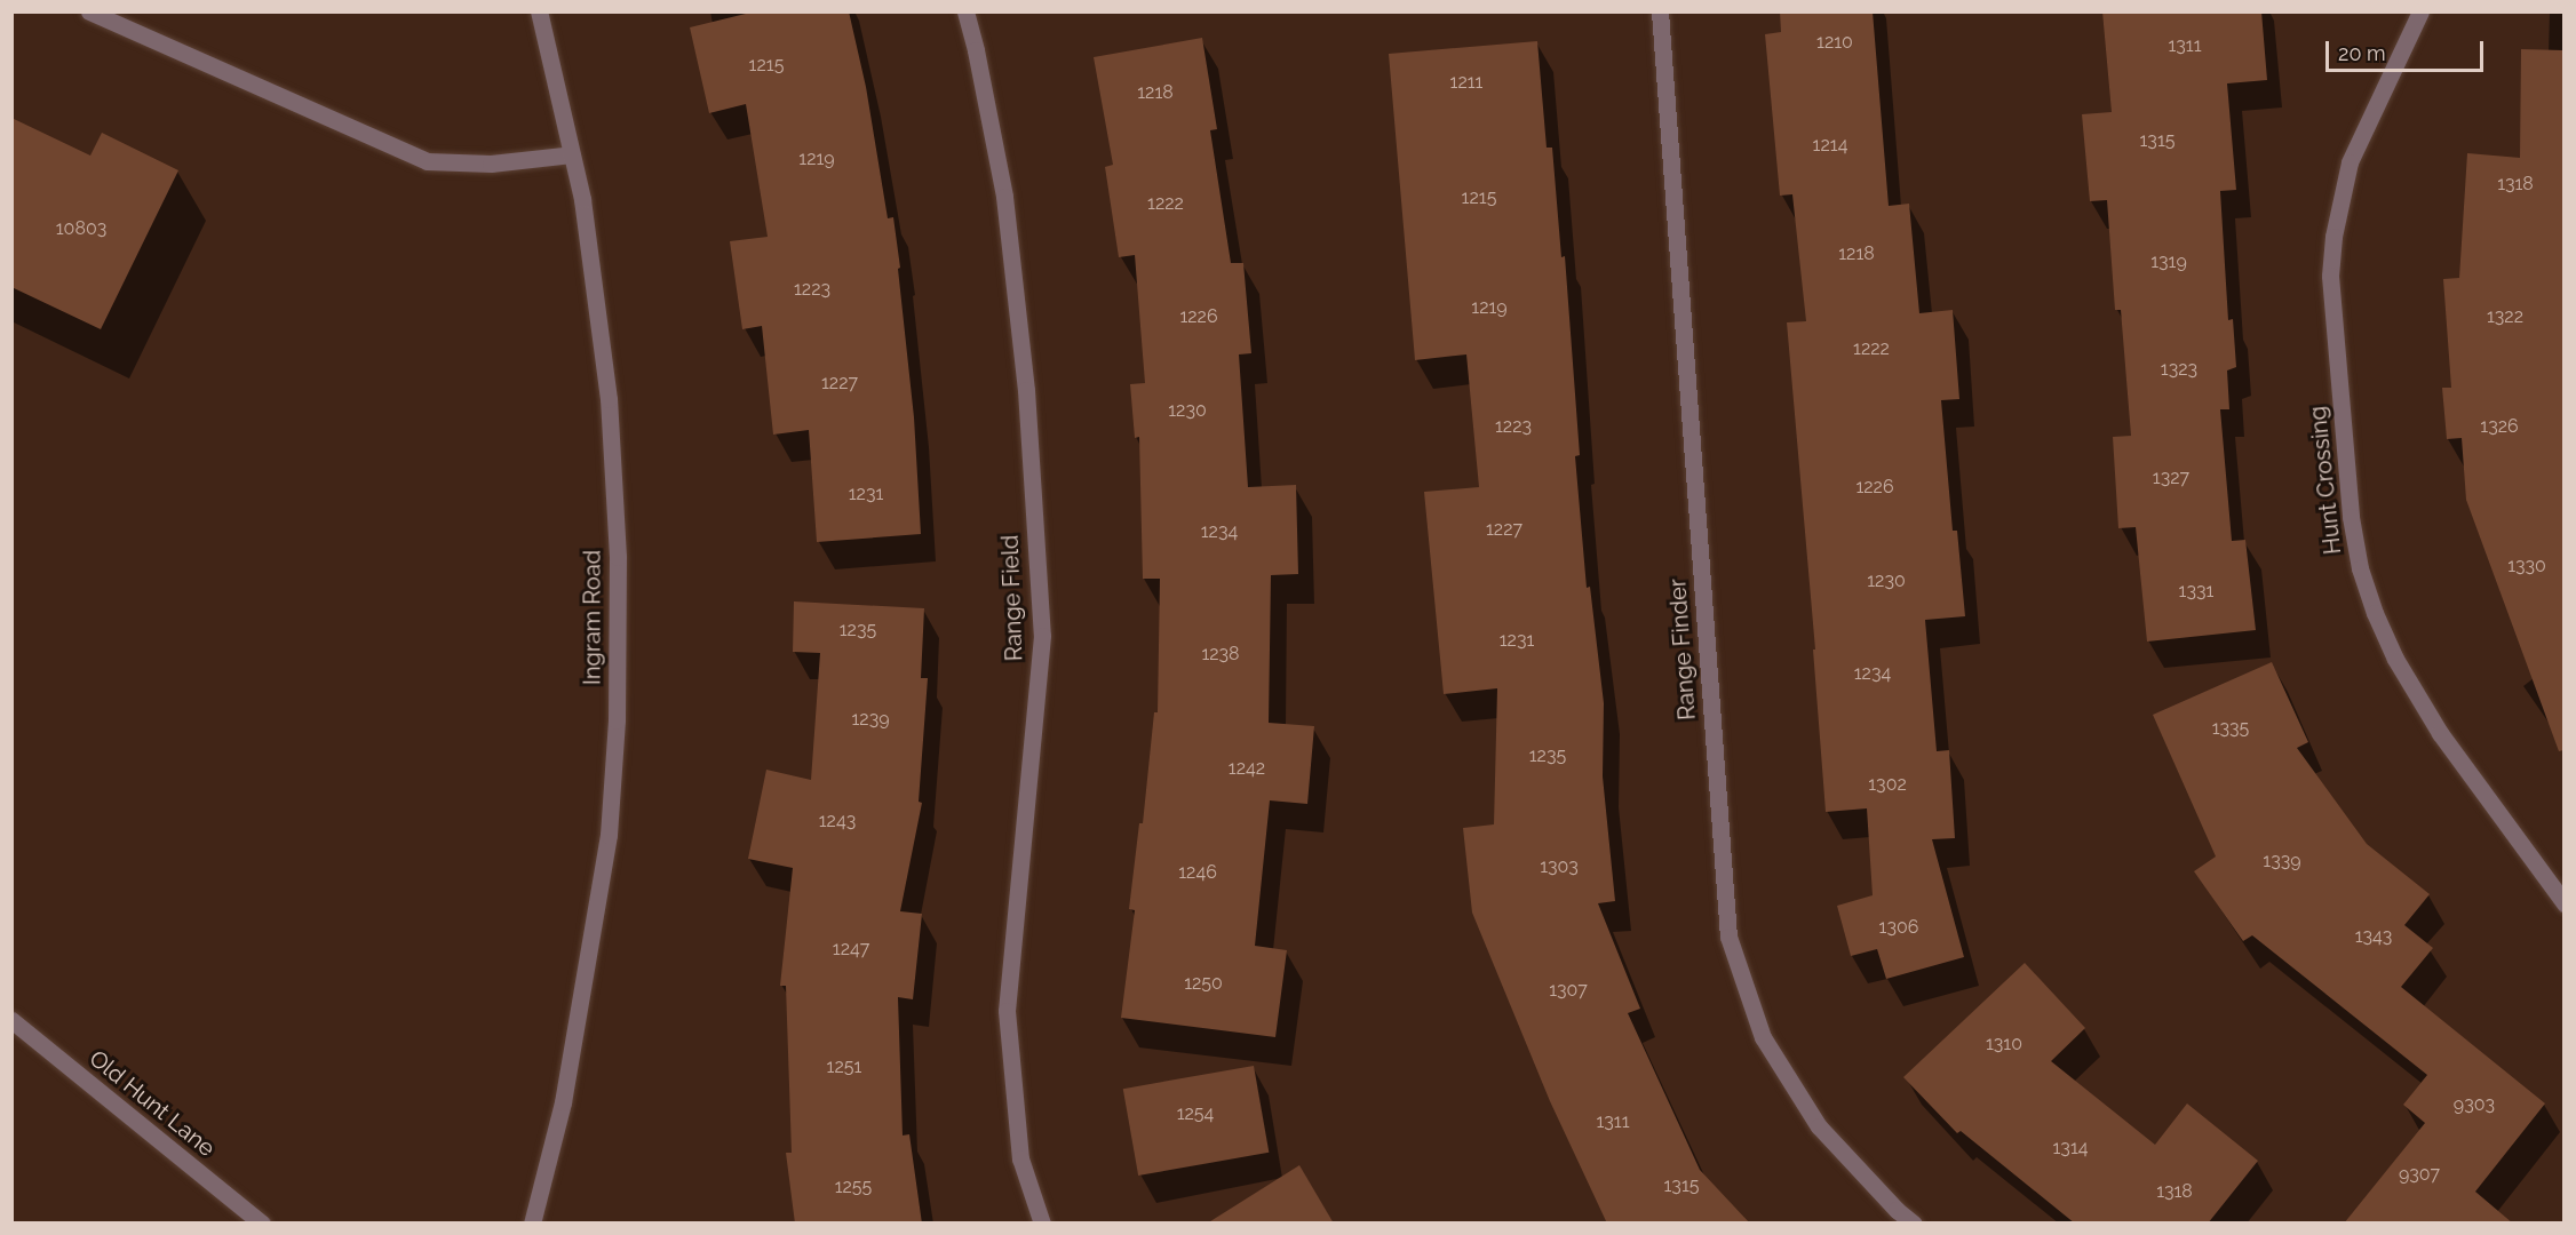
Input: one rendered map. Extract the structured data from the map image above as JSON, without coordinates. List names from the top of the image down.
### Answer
{
  "streets": {
    "street": [
      "Hunt Crossing",
      "Range Field",
      "Ingram Road",
      "Range Finder",
      "Old Hunt Lane"
    ]
  },
  "house_numbers": [
    "1210",
    "1311",
    "1215",
    "1211",
    "1218",
    "1315",
    "1214",
    "1219",
    "1318",
    "1215",
    "1222",
    "10803",
    "1218",
    "1319",
    "1223",
    "1219",
    "1226",
    "1322",
    "1222",
    "1323",
    "1227",
    "1230",
    "1223",
    "1326",
    "1327",
    "1226",
    "1231",
    "1227",
    "1234",
    "1330",
    "1230",
    "1331",
    "1235",
    "1231",
    "1238",
    "1234",
    "1239",
    "1335",
    "1235",
    "1242",
    "1302",
    "1243",
    "1339",
    "1303",
    "1246",
    "1306",
    "1343",
    "1247",
    "1250",
    "1307",
    "1310",
    "1251",
    "9303",
    "1254",
    "1311",
    "1314",
    "9307",
    "1315",
    "1255",
    "1318"
  ],
  "scale_bar": "20 m"
}
